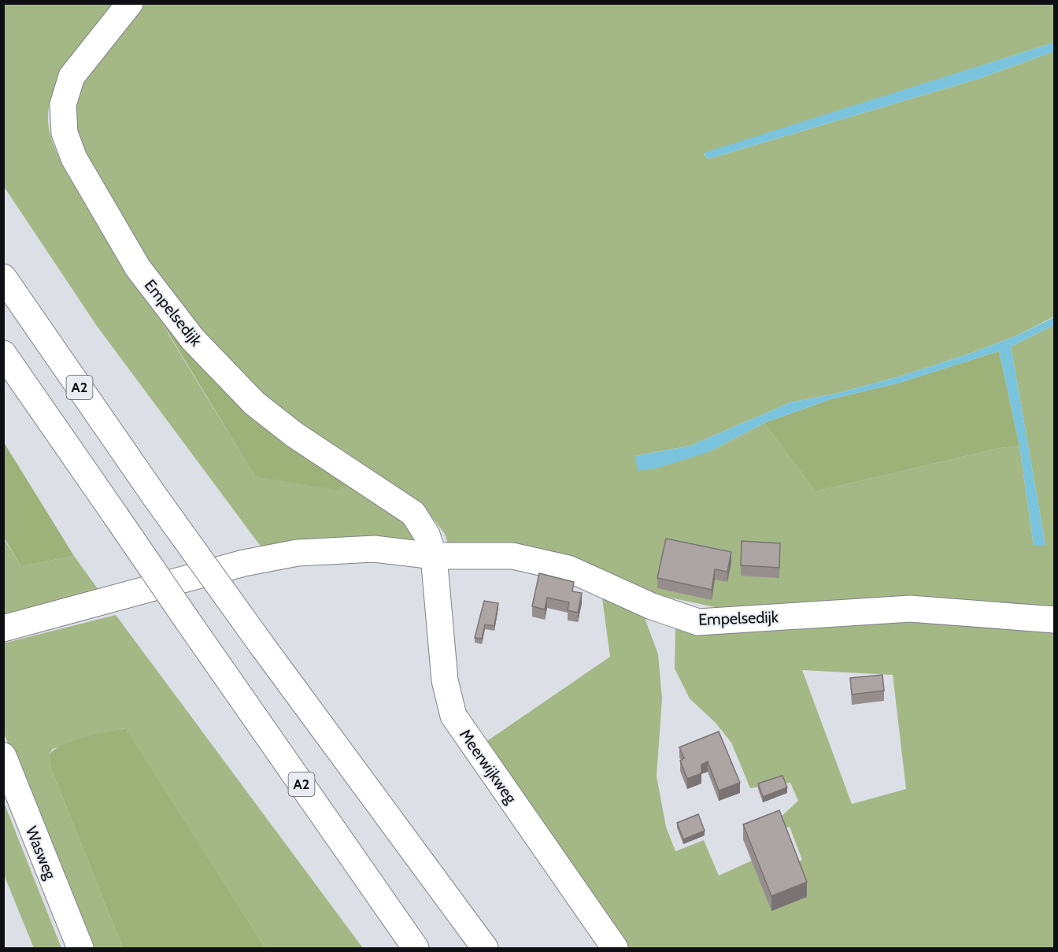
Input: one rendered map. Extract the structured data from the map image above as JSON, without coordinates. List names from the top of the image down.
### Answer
{
  "streets": {
    "main road": [
      "Empelsedijk",
      "A2",
      "Meerwijkweg",
      "Wasweg"
    ]
  },
  "crossings": [
    ["Empelsedijk", "Meerwijkweg"]
  ]
}
